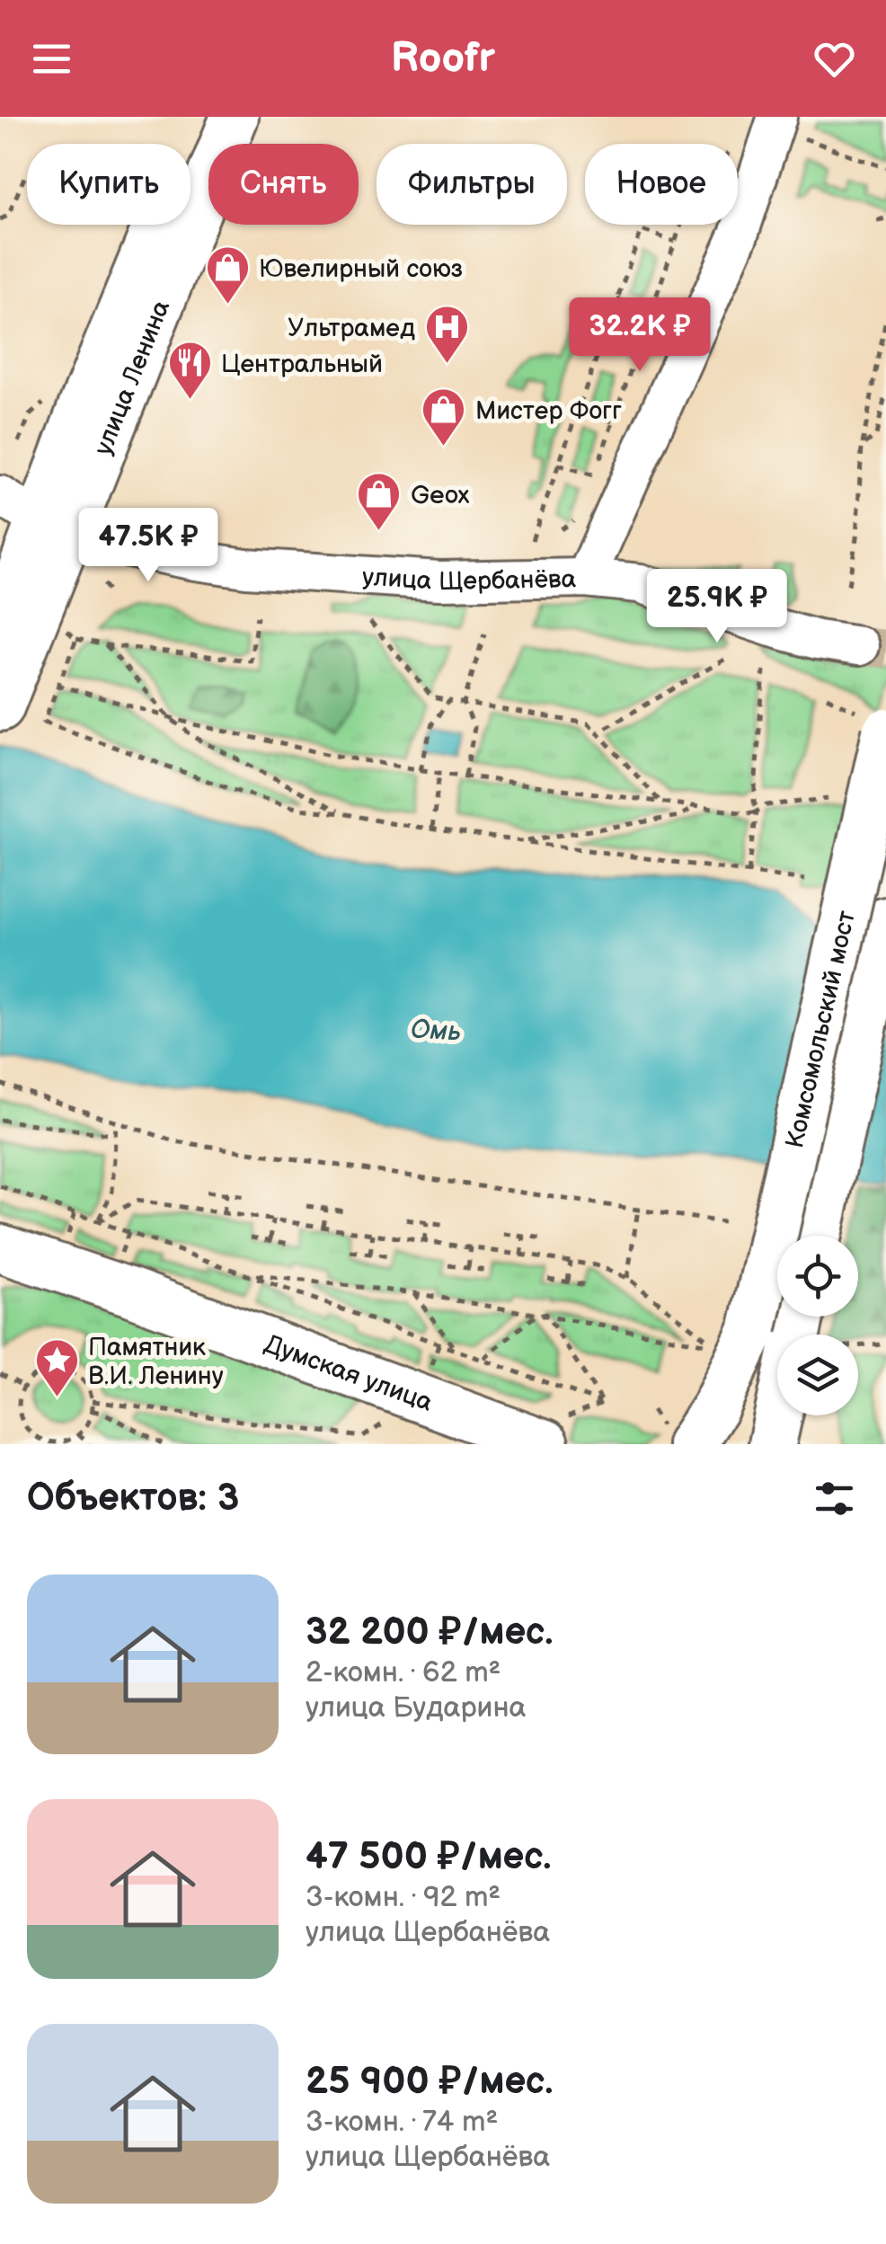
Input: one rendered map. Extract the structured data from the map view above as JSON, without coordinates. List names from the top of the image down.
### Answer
{
  "streets": {
    "main road": ["улица Ленина", "Комсомольский мост", "Думская улица"],
    "street": ["улица Щербанёва"]
  },
  "crossings": [
    ["улица Ленина", "улица Щербанёва"]
  ],
  "water": ["Омь"],
  "places": {
    "shop": ["Ювелирный союз", "Мистер Фогг", "Geox"],
    "hospital": ["Ультрамед"],
    "restaurant": ["Центральный"],
    "place": ["Памятник В.И. Ленину"]
  },
  "page": {
    "header": "Roofr",
    "chip": [
      "Купить",
      "Снять",
      "Фильтры",
      "Новое"
    ],
    "price": ["32.2K ₽", "47.5K ₽", "25.9K ₽"],
    "heading": "Объектов: 3",
    "list": [
      {
        "name": "32 200 ₽/мес.",
        "note": "2-комн. · 62 m² · улица Бударина"
      },
      {
        "name": "47 500 ₽/мес.",
        "note": "3-комн. · 92 m² · улица Щербанёва"
      },
      {
        "name": "25 900 ₽/мес.",
        "note": "3-комн. · 74 m² · улица Щербанёва"
      }
    ]
  }
}
